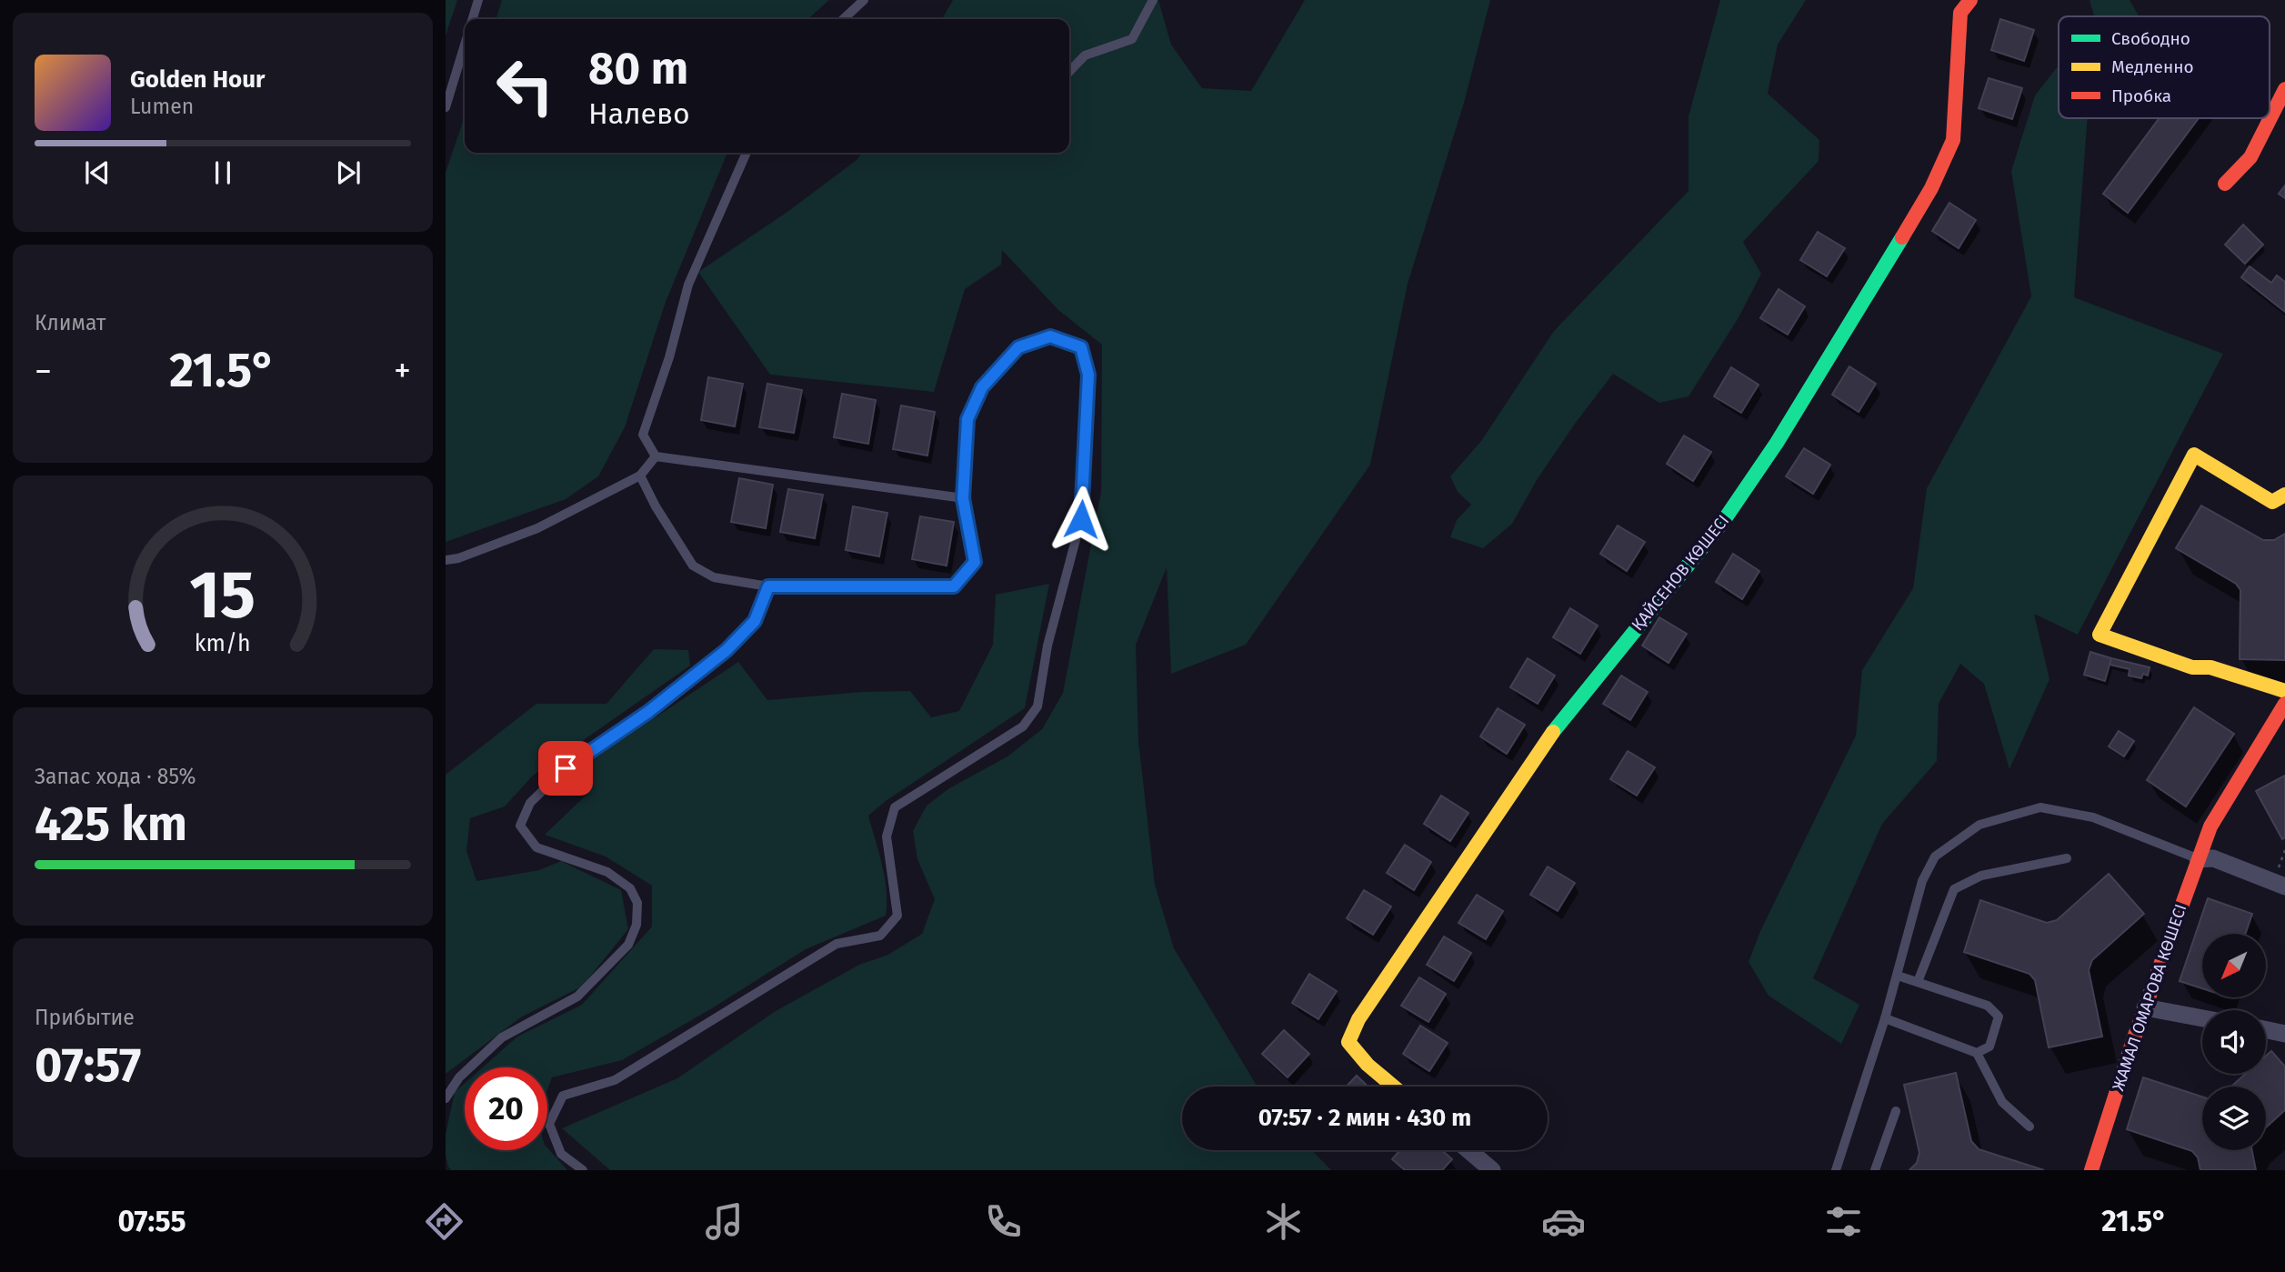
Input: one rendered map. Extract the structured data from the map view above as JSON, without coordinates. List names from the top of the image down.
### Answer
{
  "streets": {
    "street": ["ҚАЙСЕНОВ КӨШЕСІ", "ЖАМАЛ ОМАРОВА КӨШЕСІ"]
  },
  "legend": ["Свободно", "Медленно", "Пробка"],
  "north": "bottom left",
  "page": {
    "turn": ["80 m", "Налево"],
    "song": ["Golden Hour", "Lumen"],
    "tile": [
      "Климат",
      ["Запас хода · 85%", "425 km"],
      ["Прибытие", "07:57"]
    ],
    "heat": ["−", "21.5°", "+"],
    "limit": "20",
    "trip": "07:57 · 2 мин · 430 m",
    "tabs": ["07:55", "21.5°"],
    "gauge": ["15", "km/h"]
  }
}
